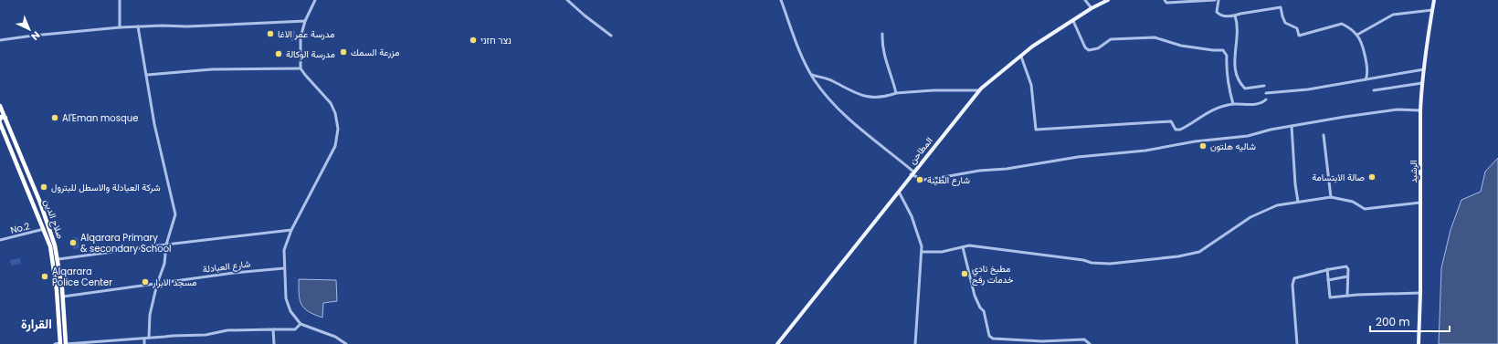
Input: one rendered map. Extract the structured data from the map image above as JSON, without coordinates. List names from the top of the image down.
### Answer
{
  "streets": {
    "highway": ["صلاح الدين"],
    "main road": ["المطاحن", "الرشيد"],
    "street": ["No.2", "شارع العبادلة"]
  },
  "crossings": [
    ["صلاح الدين", "No.2"],
    ["صلاح الدين", "شارع العبادلة"]
  ],
  "districts": ["القرارة"],
  "places": [
    "مدرسة عمر الاغا",
    "נצר חזני",
    "مزرعة السمك",
    "مدرسة الوكالة",
    "Al'Eman mosque",
    "شاليه هلتون",
    "صالة الابتسامة",
    "شارع الطينة",
    "شركة العبادلة والاسطل للبترول",
    "Alqarara Primary & secondary School",
    "مطبخ نادي خدمات رفح",
    "Alqarara Police Center",
    "مسجد الابرار"
  ],
  "scale_bar": "200 m",
  "north": "bottom right"
}
